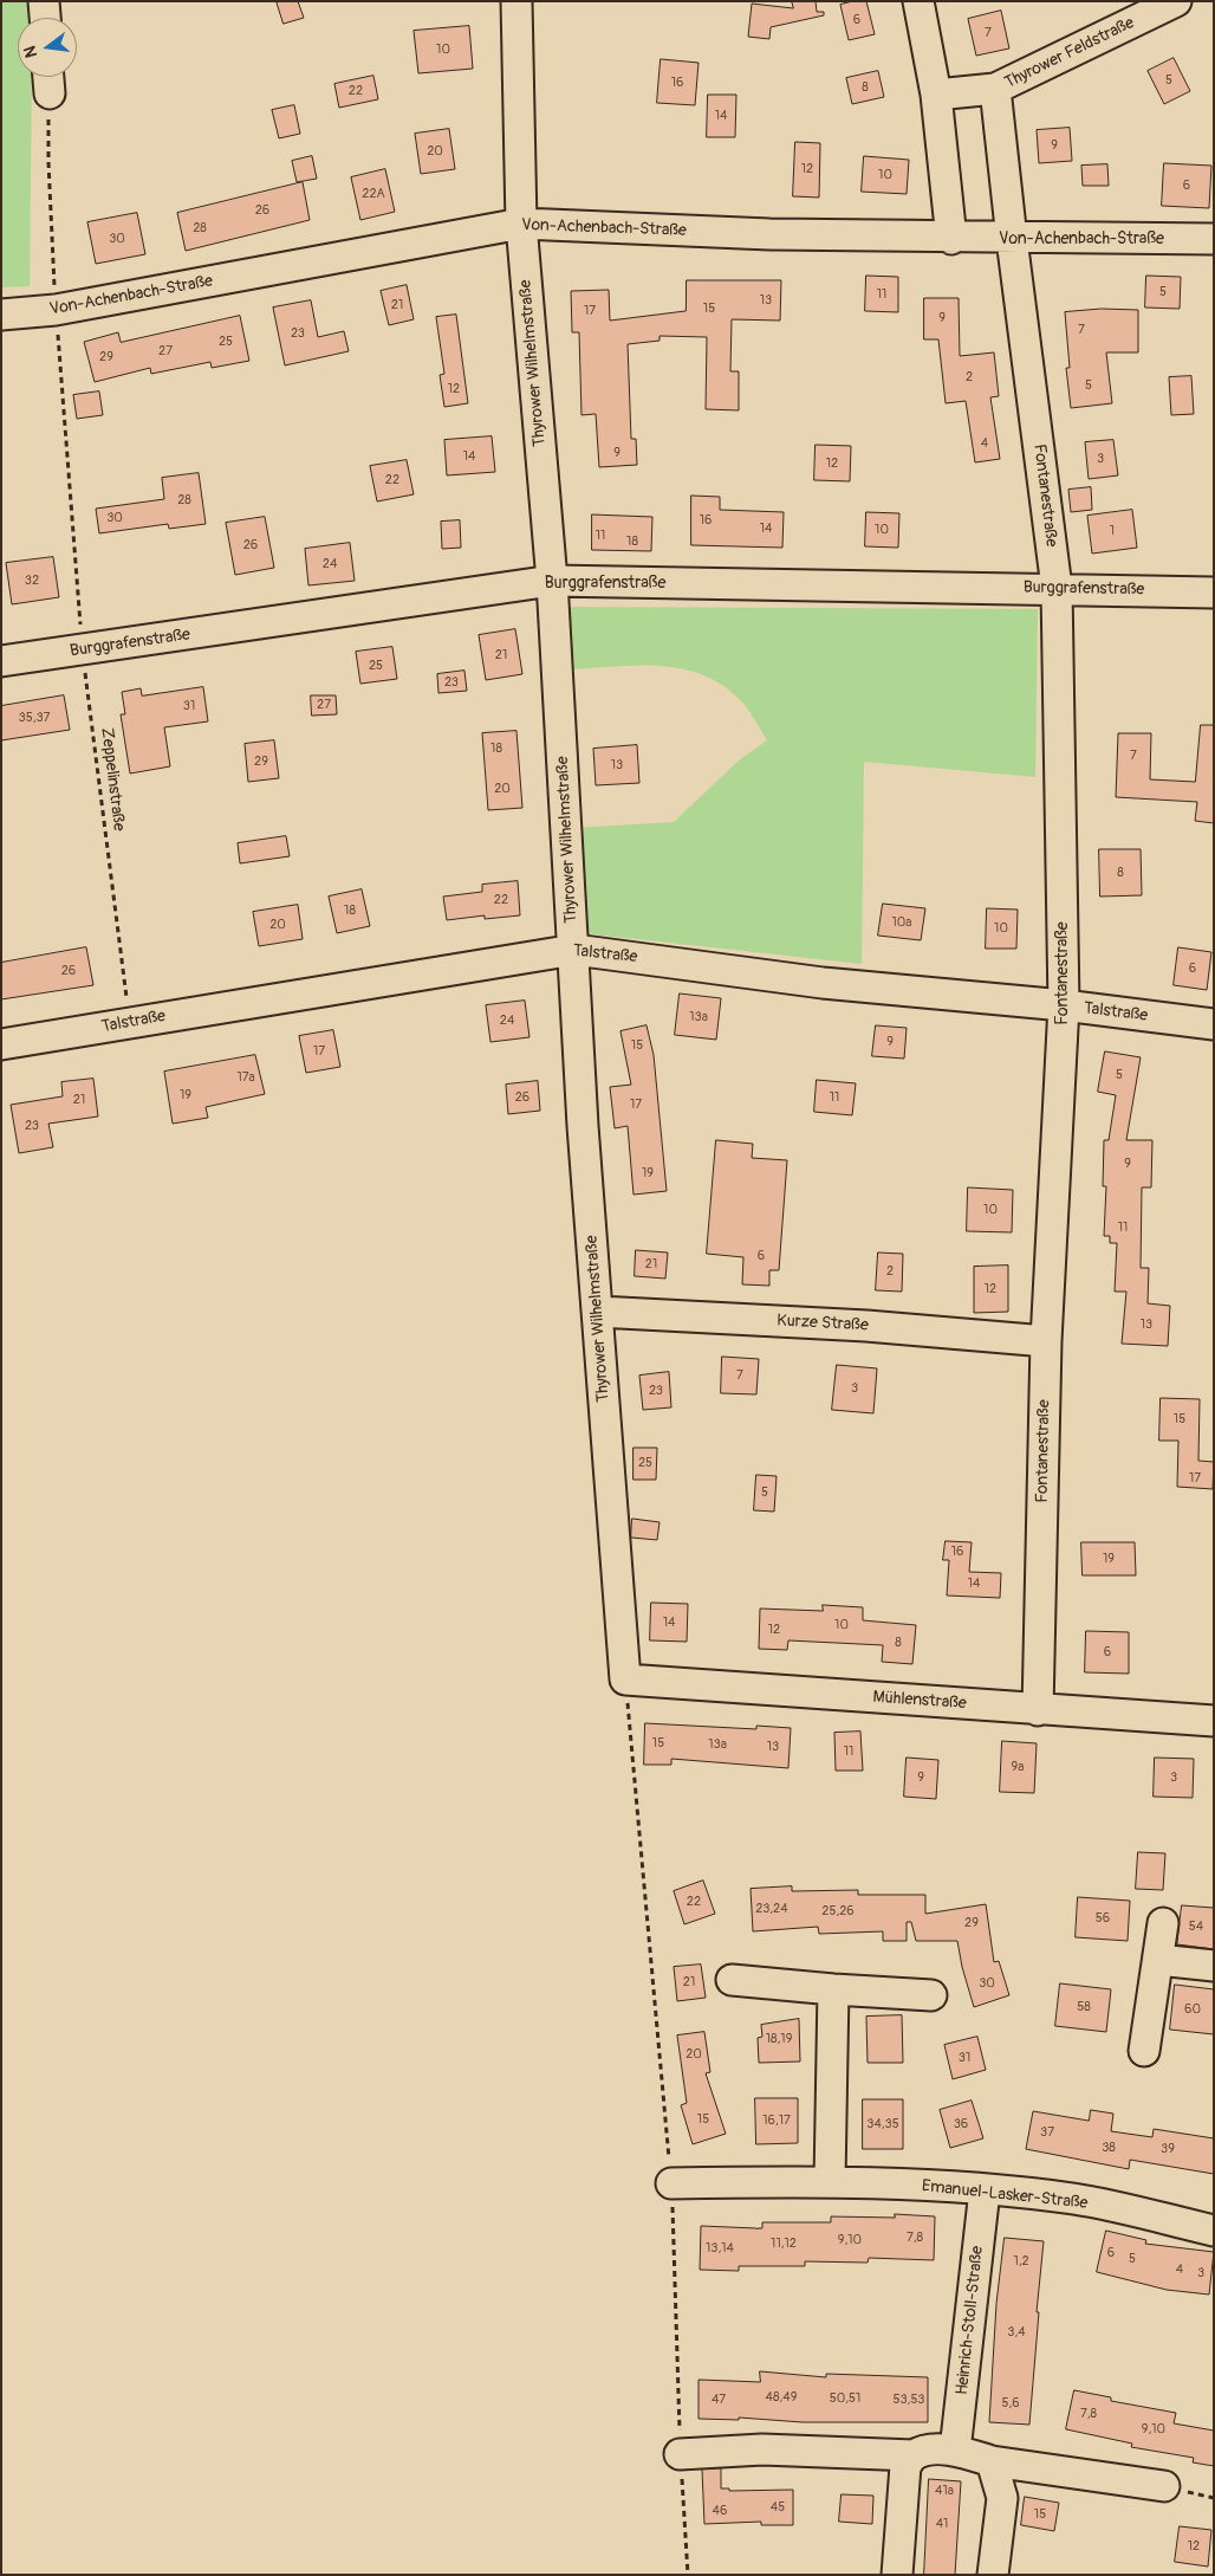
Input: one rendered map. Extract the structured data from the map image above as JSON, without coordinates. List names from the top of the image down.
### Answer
{
  "streets": {
    "street": [
      "Thyrower Feldstraße",
      "Von-Achenbach-Straße",
      "Thyrower Wilhelmstraße",
      "Fontanestraße",
      "Burggrafenstraße",
      "Talstraße",
      "Kurze Straße",
      "Mühlenstraße",
      "Emanuel-Lasker-Straße",
      "Heinrich-Stoll-Straße"
    ],
    "path": ["Zeppelinstraße"]
  },
  "crossings": [
    ["Thyrower Feldstraße", "Fontanestraße"],
    ["Von-Achenbach-Straße", "Thyrower Wilhelmstraße"],
    ["Von-Achenbach-Straße", "Fontanestraße"],
    ["Von-Achenbach-Straße", "Zeppelinstraße"],
    ["Thyrower Wilhelmstraße", "Burggrafenstraße"],
    ["Thyrower Wilhelmstraße", "Talstraße"],
    ["Thyrower Wilhelmstraße", "Kurze Straße"],
    ["Thyrower Wilhelmstraße", "Mühlenstraße"],
    ["Fontanestraße", "Burggrafenstraße"],
    ["Fontanestraße", "Talstraße"],
    ["Fontanestraße", "Kurze Straße"],
    ["Fontanestraße", "Mühlenstraße"],
    ["Burggrafenstraße", "Zeppelinstraße"],
    ["Zeppelinstraße", "Talstraße"],
    ["Emanuel-Lasker-Straße", "Heinrich-Stoll-Straße"]
  ],
  "house_numbers": [
    "6",
    "7",
    "10",
    "5",
    "16",
    "8",
    "22",
    "14",
    "9",
    "20",
    "12",
    "10",
    "6",
    "22A",
    "26",
    "28",
    "30",
    "5",
    "11",
    "13",
    "21",
    "15",
    "17",
    "9",
    "7",
    "23",
    "25",
    "27",
    "29",
    "2",
    "5",
    "12",
    "4",
    "9",
    "14",
    "3",
    "12",
    "22",
    "28",
    "30",
    "16",
    "14",
    "10",
    "1",
    "11",
    "18",
    "26",
    "24",
    "32",
    "21",
    "25",
    "23",
    "27",
    "31",
    "35,37",
    "18",
    "7",
    "29",
    "13",
    "20",
    "8",
    "22",
    "18",
    "10a",
    "20",
    "10",
    "6",
    "26",
    "13a",
    "24",
    "9",
    "15",
    "17",
    "5",
    "17a",
    "19",
    "26",
    "11",
    "21",
    "17",
    "23",
    "9",
    "19",
    "10",
    "11",
    "6",
    "21",
    "2",
    "12",
    "13",
    "7",
    "3",
    "23",
    "15",
    "25",
    "17",
    "5",
    "16",
    "19",
    "14",
    "14",
    "10",
    "12",
    "8",
    "6",
    "15",
    "13a",
    "13",
    "11",
    "9a",
    "9",
    "3",
    "22",
    "23,24",
    "25,26",
    "56",
    "29",
    "54",
    "21",
    "30",
    "58",
    "60",
    "18,19",
    "20",
    "31",
    "15",
    "16,17",
    "34,35",
    "36",
    "37",
    "38",
    "39",
    "7,8",
    "9,10",
    "11,12",
    "13,14",
    "6",
    "5",
    "1,2",
    "4",
    "3",
    "3,4",
    "48,49",
    "50,51",
    "47",
    "53,53",
    "5,6",
    "7,8",
    "9,10",
    "41a",
    "45",
    "46",
    "15",
    "41",
    "12"
  ],
  "north": "left"
}
